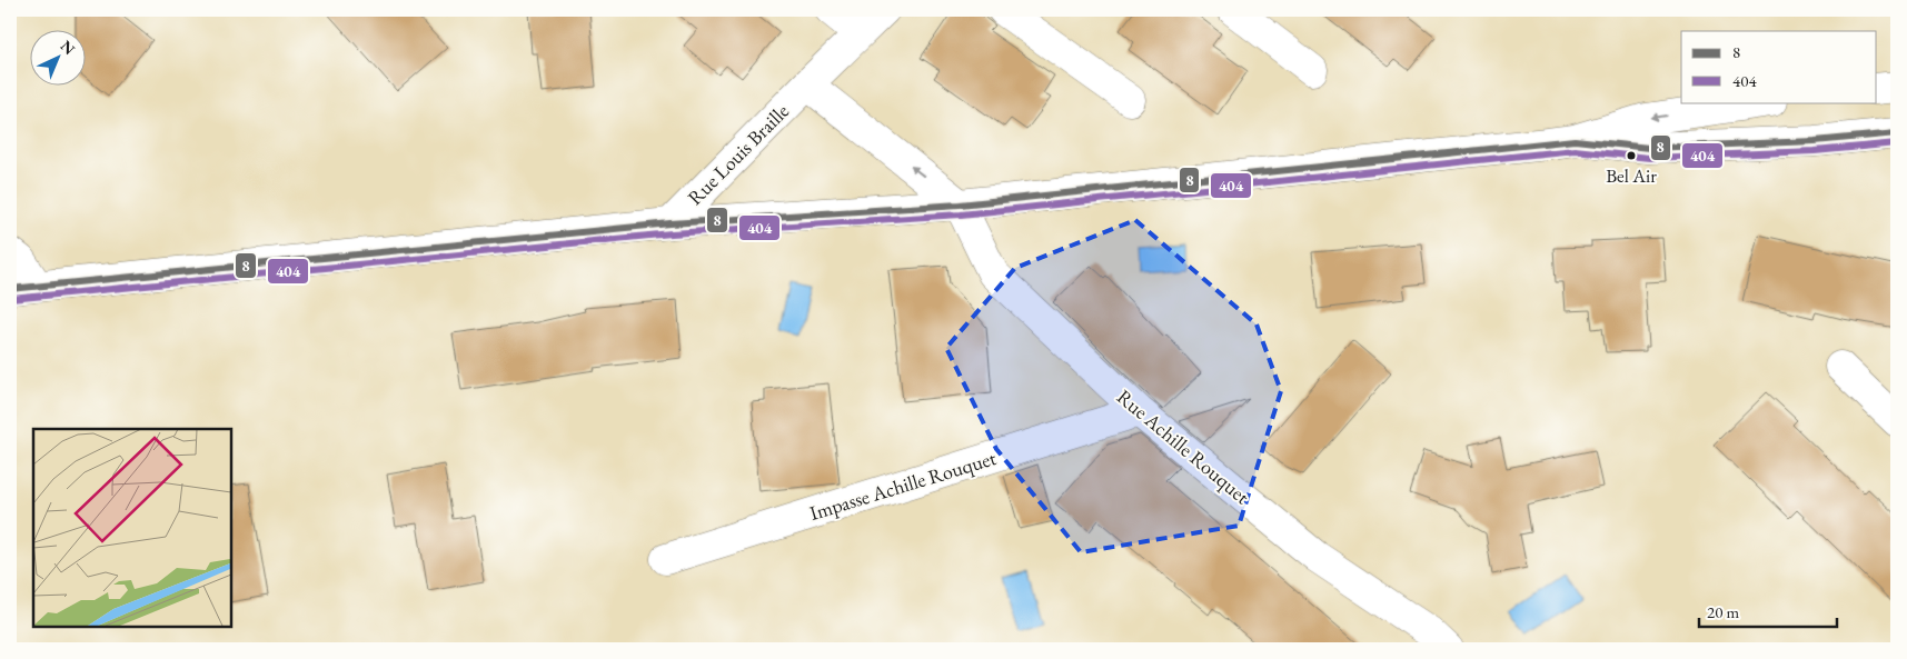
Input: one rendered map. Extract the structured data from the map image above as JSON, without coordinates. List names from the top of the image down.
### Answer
{
  "streets": {
    "street": ["Rue Louis Braille", "Rue Achille Rouquet", "Impasse Achille Rouquet"]
  },
  "crossings": [
    ["Rue Achille Rouquet", "Impasse Achille Rouquet"]
  ],
  "places": ["Bel Air"],
  "lines": ["transit line 8", "transit line 404"],
  "legend": ["8", "404"],
  "scale_bar": "20 m",
  "north": "top right"
}
